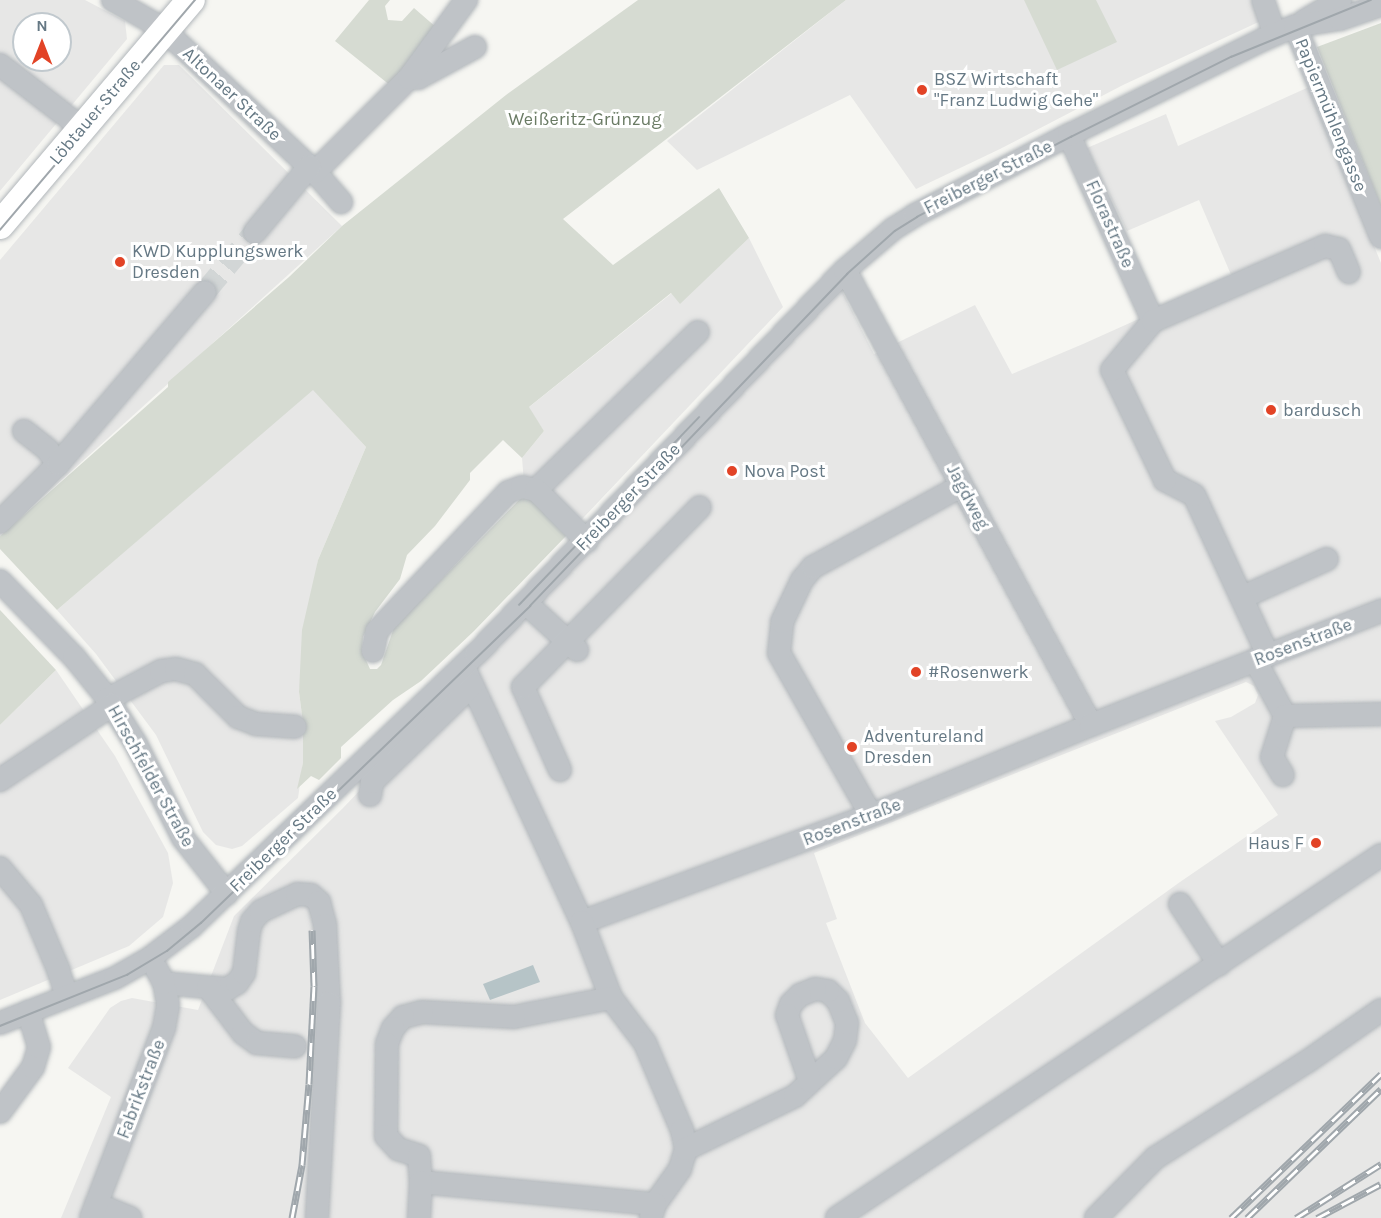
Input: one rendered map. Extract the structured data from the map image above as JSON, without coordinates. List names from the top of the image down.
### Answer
{
  "streets": {
    "main road": ["Löbtauer Straße"],
    "street": [
      "Altonaer Straße",
      "Papiermühlengasse",
      "Freiberger Straße",
      "Florastraße",
      "Jagdweg",
      "Rosenstraße",
      "Hirschfelder Straße",
      "Fabrikstraße"
    ]
  },
  "crossings": [
    ["Altonaer Straße", "Löbtauer Straße"],
    ["Papiermühlengasse", "Freiberger Straße"],
    ["Freiberger Straße", "Florastraße"],
    ["Freiberger Straße", "Jagdweg"],
    ["Freiberger Straße", "Hirschfelder Straße"],
    ["Freiberger Straße", "Fabrikstraße"],
    ["Jagdweg", "Rosenstraße"]
  ],
  "parks": ["Weißeritz-Grünzug"],
  "places": [
    "BSZ Wirtschaft \"Franz Ludwig Gehe\"",
    "KWD Kupplungswerk Dresden",
    "bardusch",
    "Nova Post",
    "#Rosenwerk",
    "Adventureland Dresden",
    "Haus F"
  ],
  "north": "top"
}
